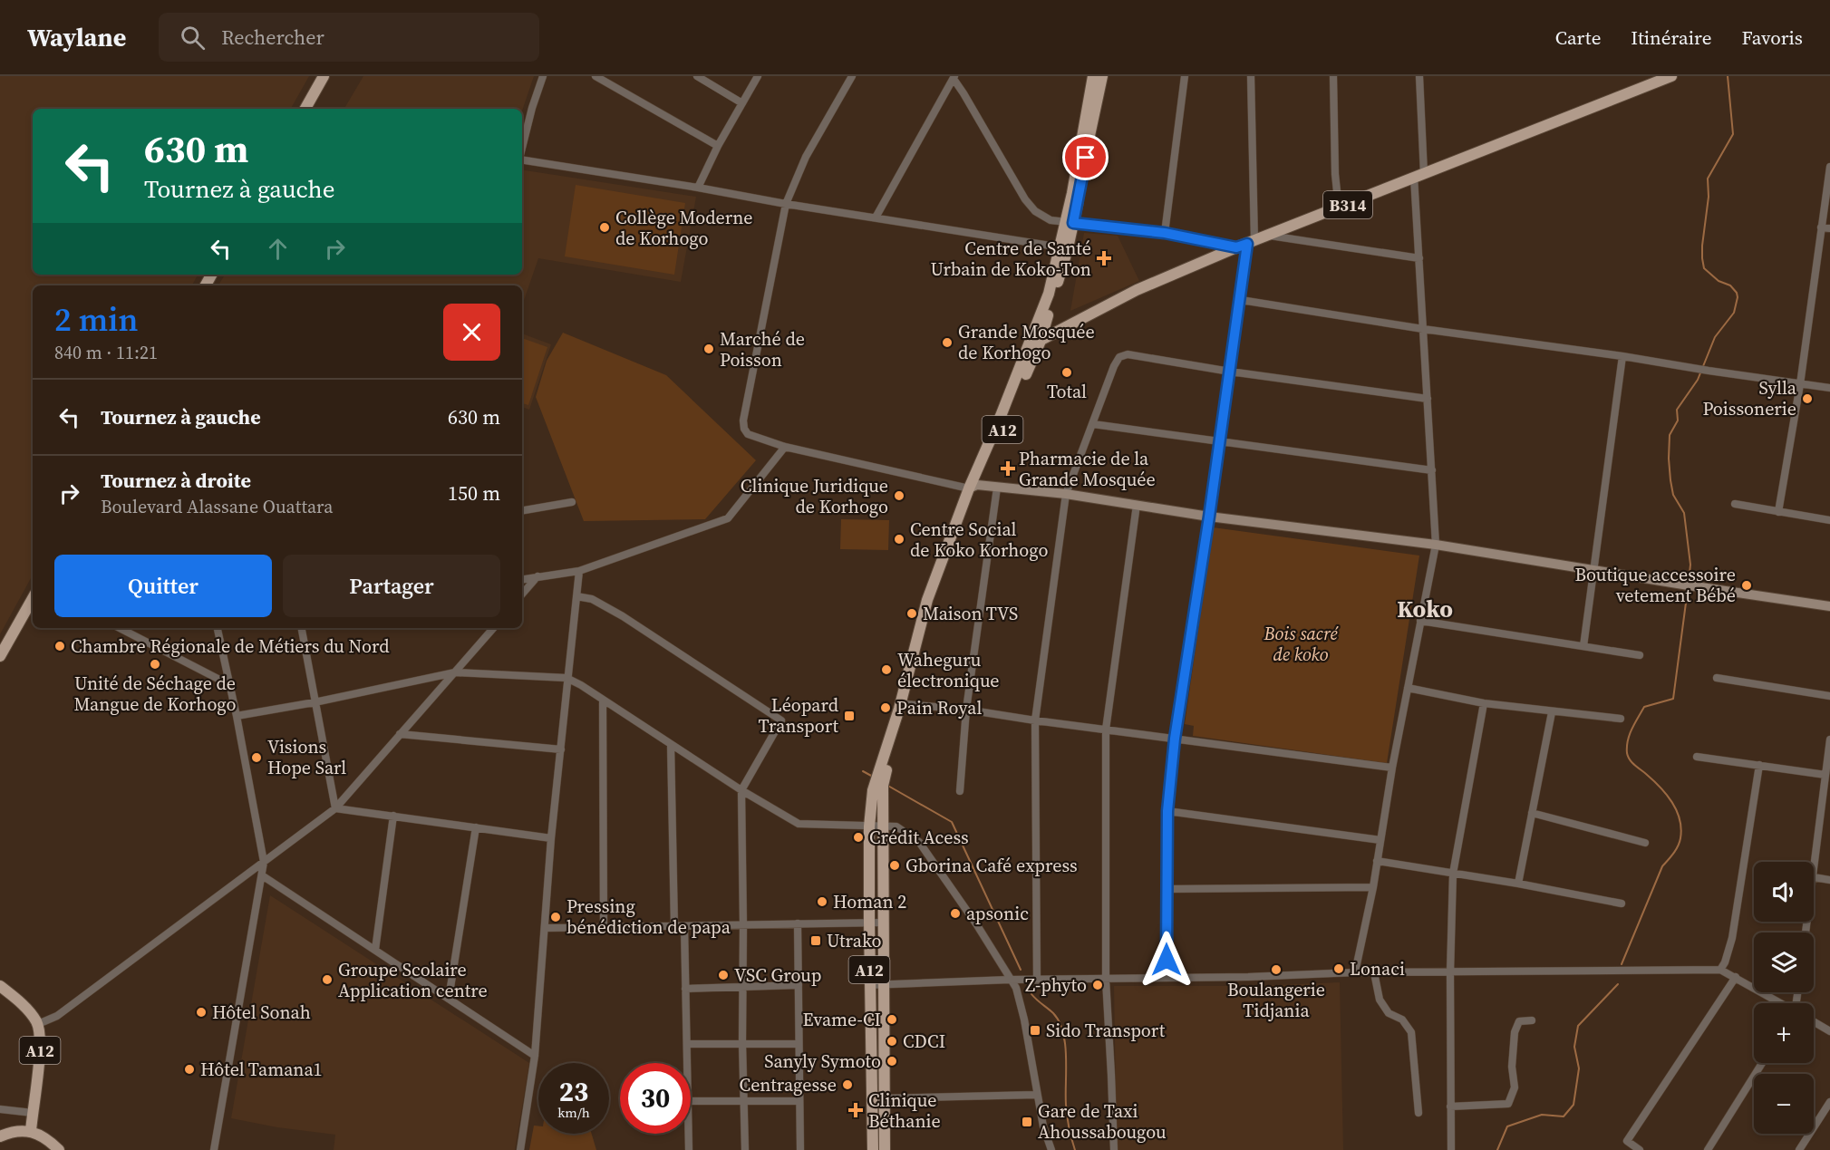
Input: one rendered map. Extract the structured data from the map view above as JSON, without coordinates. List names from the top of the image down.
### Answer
{
  "streets": {
    "main road": ["B314", "A12"]
  },
  "crossings": [
    ["B314", "A12"]
  ],
  "districts": ["Koko"],
  "parks": ["Bois sacré de koko"],
  "places": {
    "other": [
      "Collège Moderne de Korhogo",
      "Grande Mosquée de Korhogo",
      "Marché de Poisson",
      "Total",
      "Sylla Poissonerie",
      "Clinique Juridique de Korhogo",
      "Centre Social de Koko Korhogo",
      "Boutique accessoire vetement Bébé",
      "Maison TVS",
      "Chambre Régionale de Métiers du Nord",
      "Unité de Séchage de Mangue de Korhogo",
      "Waheguru électronique",
      "Pain Royal",
      "Visions Hope Sarl",
      "Crédit Acess",
      "Gborina Café express",
      "Homan 2",
      "apsonic",
      "Pressing bénédiction de papa",
      "Lonaci",
      "Boulangerie Tidjania",
      "VSC Group",
      "Groupe Scolaire Application centre",
      "Z-phyto",
      "Hôtel Sonah",
      "Evame-CI",
      "CDCI",
      "Sanyly Symoto",
      "Hôtel Tamana1",
      "Centragesse"
    ],
    "health": ["Centre de Santé Urbain de Koko-Ton", "Pharmacie de la Grande Mosquée", "Clinique Béthanie"],
    "transit": [
      "Léopard Transport",
      "Utrako",
      "Sido Transport",
      "Gare de Taxi Ahoussabougou"
    ]
  },
  "page": {
    "header": "Waylane",
    "search": "Rechercher",
    "nav": ["Carte", "Itinéraire", "Favoris"],
    "turn": ["630 m", "Tournez à gauche"],
    "heading": ["2 min", "840 m · 11:21"],
    "list": [
      {
        "name": "Tournez à gauche",
        "value": "630 m"
      },
      {
        "name": "Tournez à droite",
        "note": "Boulevard Alassane Ouattara",
        "value": "150 m"
      }
    ],
    "buttons": ["Quitter", "Partager"],
    "map_buttons": ["+", "−"],
    "speed": "23 km/h",
    "limit": "30"
  }
}
